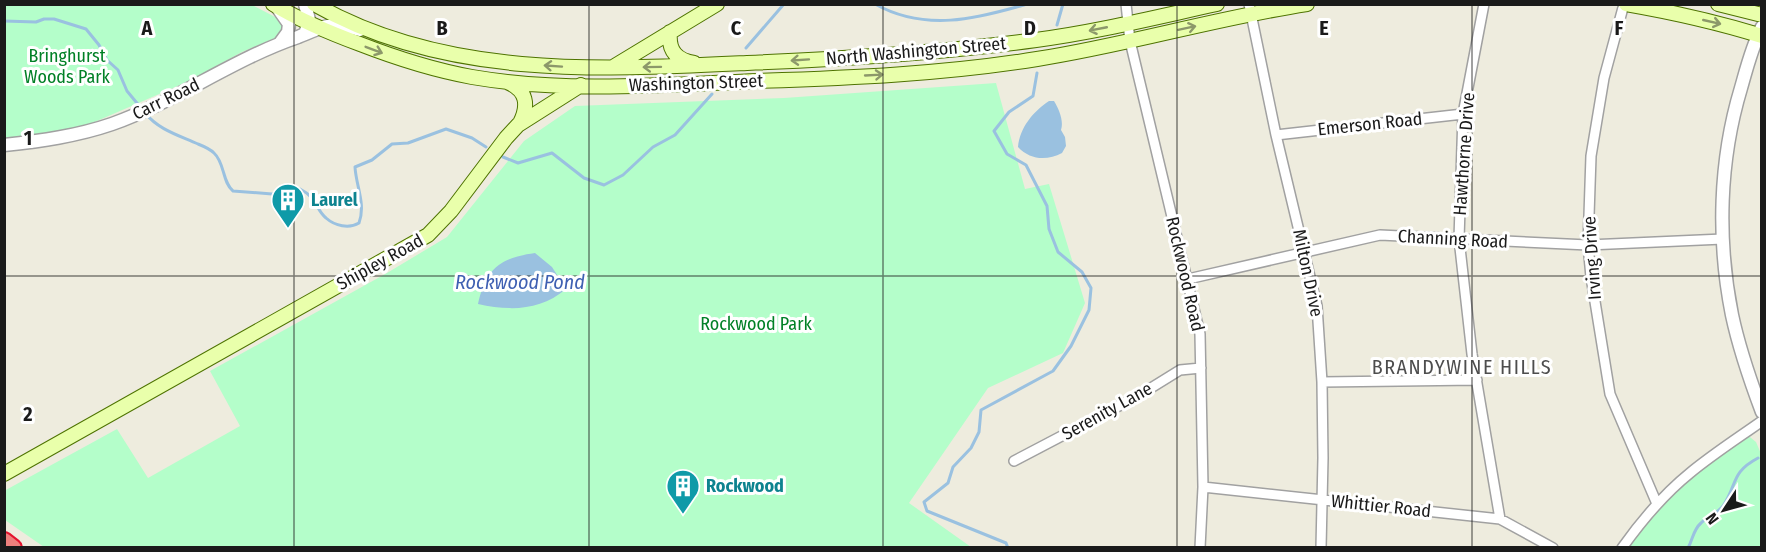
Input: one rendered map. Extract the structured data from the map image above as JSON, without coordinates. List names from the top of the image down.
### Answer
{
  "streets": {
    "main road": ["North Washington Street", "Washington Street", "Shipley Road"],
    "street": [
      "Carr Road",
      "Emerson Road",
      "Hawthorne Drive",
      "Channing Road",
      "Irving Drive",
      "Milton Drive",
      "Rockwood Road",
      "Serenity Lane",
      "Whittier Road"
    ]
  },
  "crossings": [
    ["North Washington Street", "Washington Street"],
    ["North Washington Street", "Shipley Road"],
    ["North Washington Street", "Rockwood Road"],
    ["Washington Street", "Carr Road"],
    ["Washington Street", "Shipley Road"],
    ["Washington Street", "Rockwood Road"],
    ["Emerson Road", "Hawthorne Drive"],
    ["Emerson Road", "Milton Drive"],
    ["Hawthorne Drive", "Channing Road"],
    ["Hawthorne Drive", "Whittier Road"],
    ["Channing Road", "Irving Drive"],
    ["Channing Road", "Milton Drive"],
    ["Channing Road", "Rockwood Road"],
    ["Milton Drive", "Whittier Road"],
    ["Rockwood Road", "Serenity Lane"],
    ["Rockwood Road", "Whittier Road"]
  ],
  "one_way": ["North Washington Street"],
  "districts": ["BRANDYWINE HILLS"],
  "water": ["Rockwood Pond"],
  "parks": ["Bringhurst Woods Park", "Rockwood Park"],
  "places": {
    "building": ["Laurel", "Rockwood"]
  },
  "north": "bottom left",
  "grid": {
    "columns": [
      "A",
      "B",
      "C",
      "D",
      "E",
      "F"
    ],
    "rows": ["1", "2"]
  }
}
